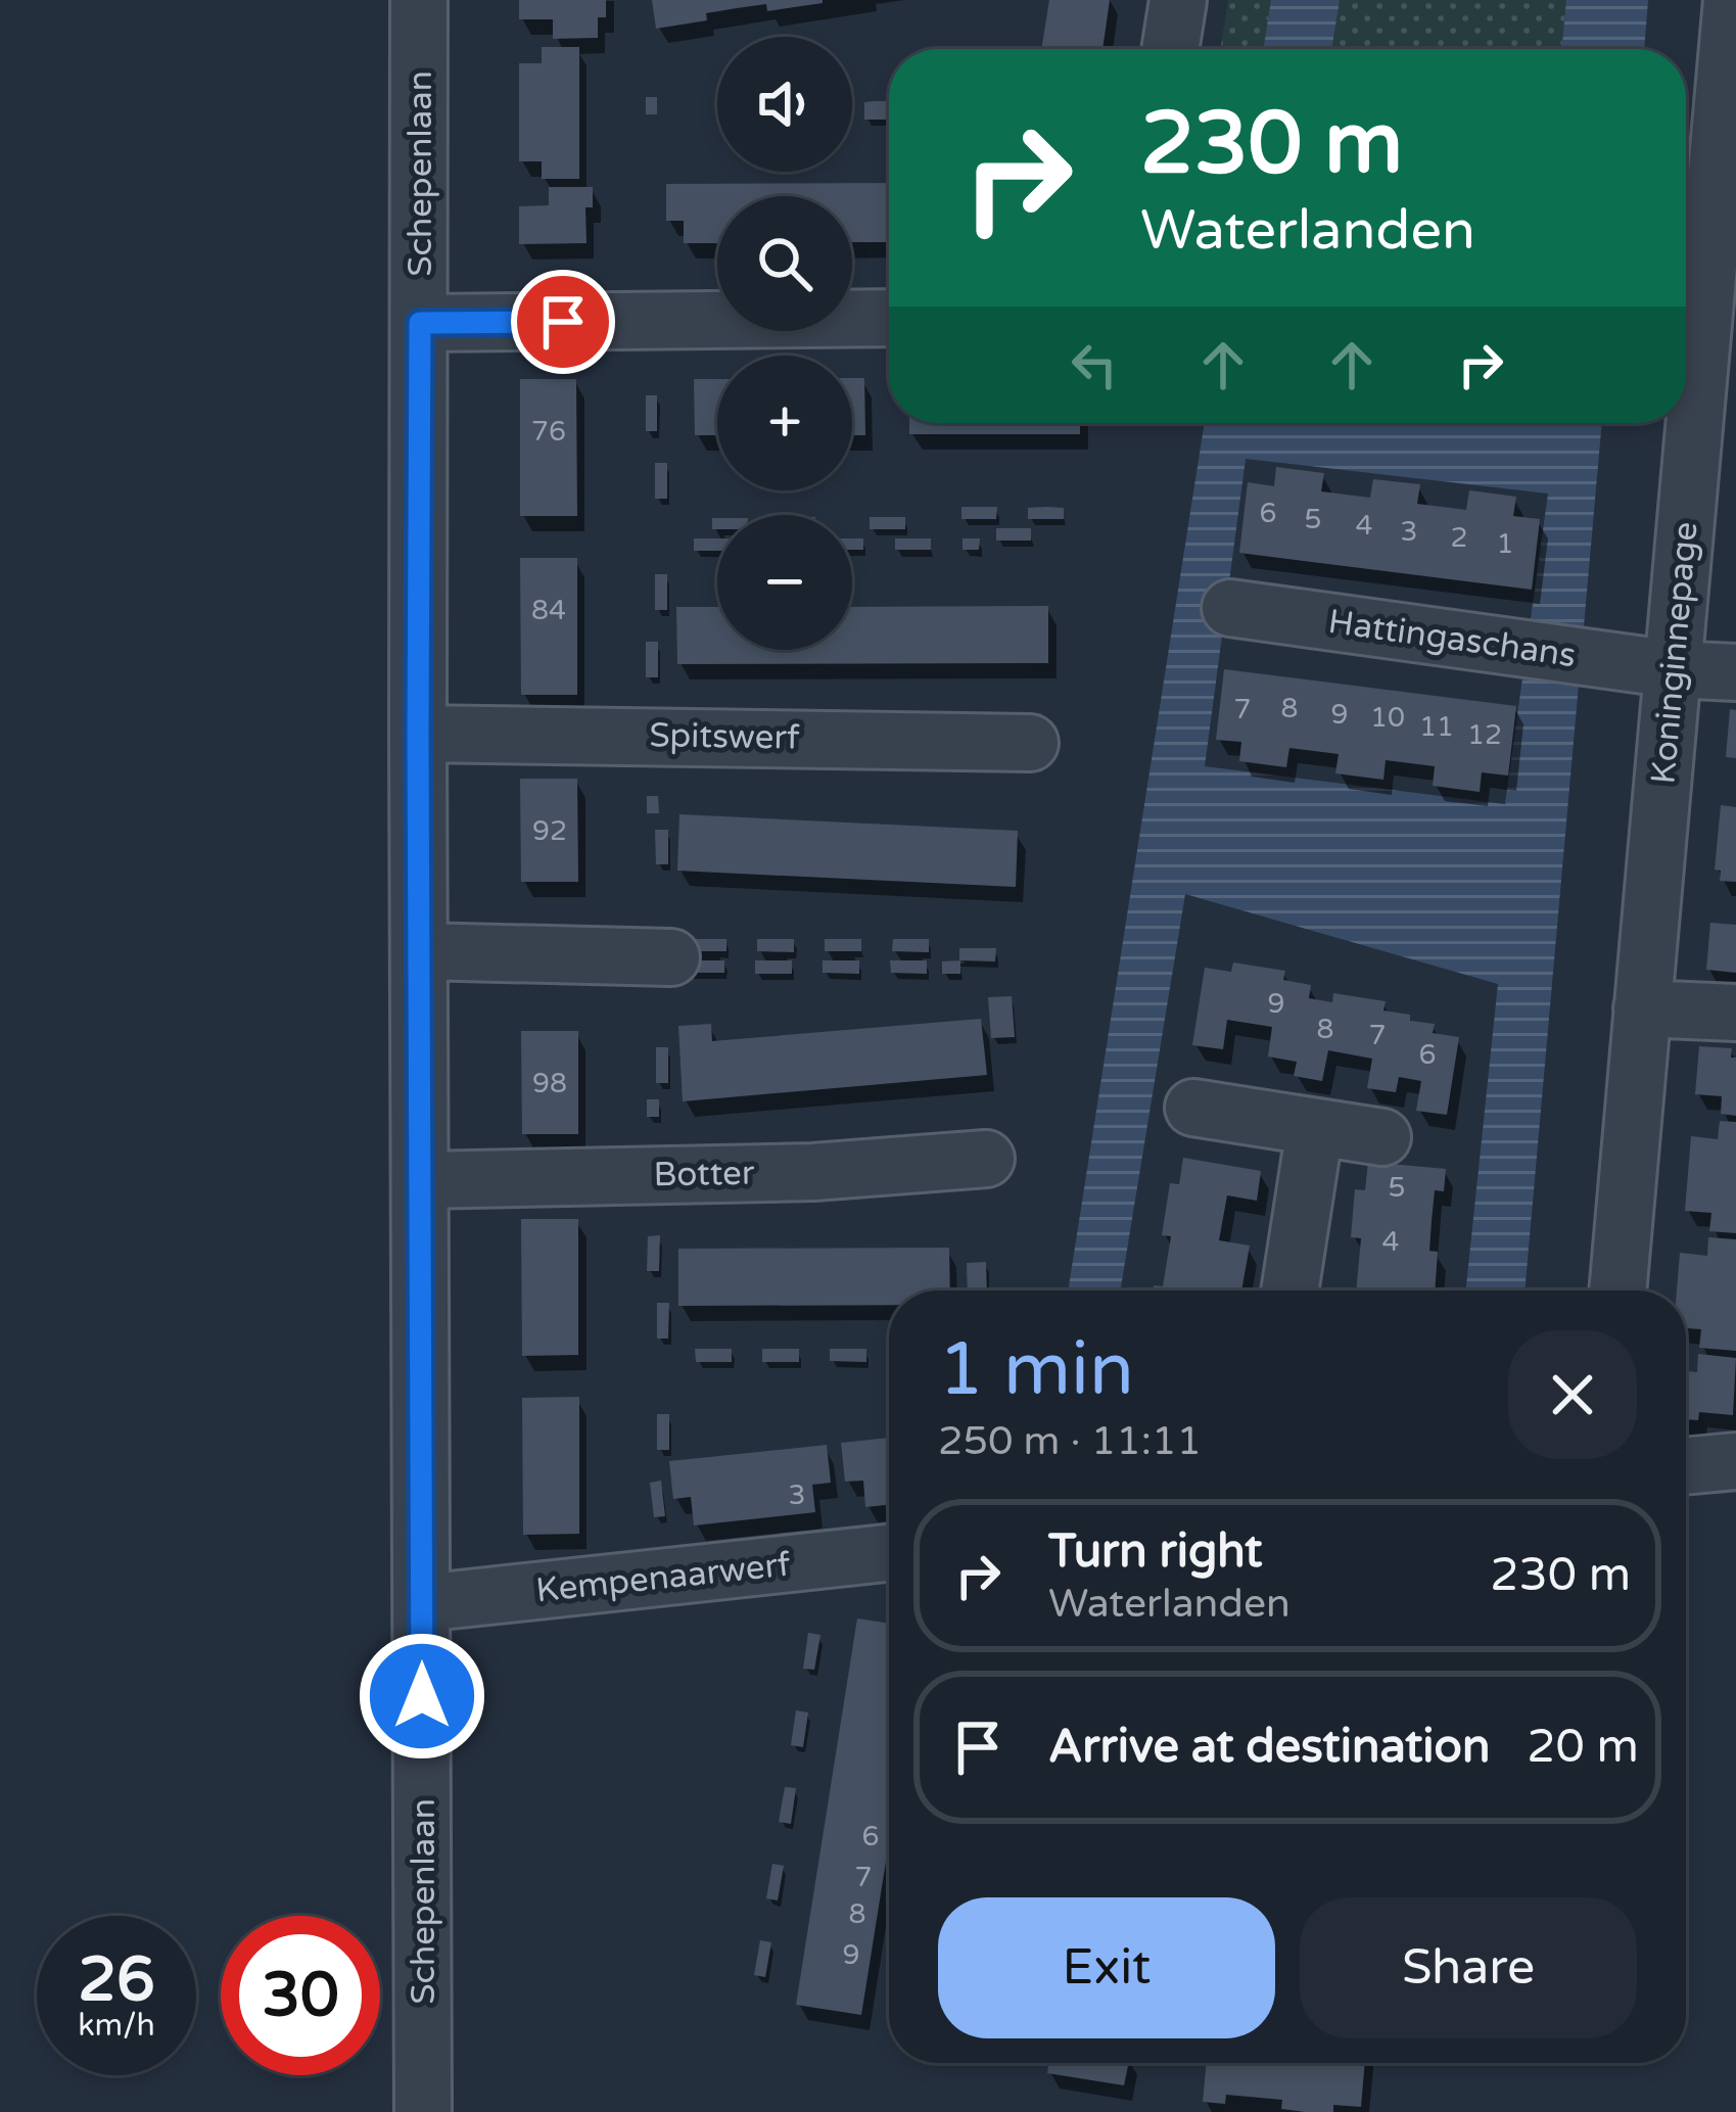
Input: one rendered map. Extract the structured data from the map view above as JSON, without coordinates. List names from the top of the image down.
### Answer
{
  "streets": {
    "street": [
      "Schepenlaan",
      "Hattingaschans",
      "Koninginnepage",
      "Spitswerf",
      "Botter",
      "Kempenaarwerf"
    ]
  },
  "crossings": [
    ["Schepenlaan", "Spitswerf"],
    ["Schepenlaan", "Botter"],
    ["Schepenlaan", "Kempenaarwerf"],
    ["Hattingaschans", "Koninginnepage"]
  ],
  "house_numbers": [
    "76",
    "6",
    "5",
    "4",
    "3",
    "2",
    "1",
    "84",
    "8",
    "7",
    "9",
    "10",
    "11",
    "12",
    "92",
    "9",
    "8",
    "7",
    "6",
    "98",
    "5",
    "4",
    "3",
    "6",
    "7",
    "8",
    "9"
  ],
  "page": {
    "map_buttons": ["+", "−"],
    "turn": ["230 m", "Waterlanden"],
    "heading": ["1 min", "250 m · 11:11"],
    "list": [
      {
        "name": "Turn right",
        "note": "Waterlanden",
        "value": "230 m"
      },
      {
        "name": "Arrive at destination",
        "value": "20 m"
      }
    ],
    "buttons": ["Exit", "Share"],
    "speed": "26 km/h",
    "limit": "30"
  }
}
